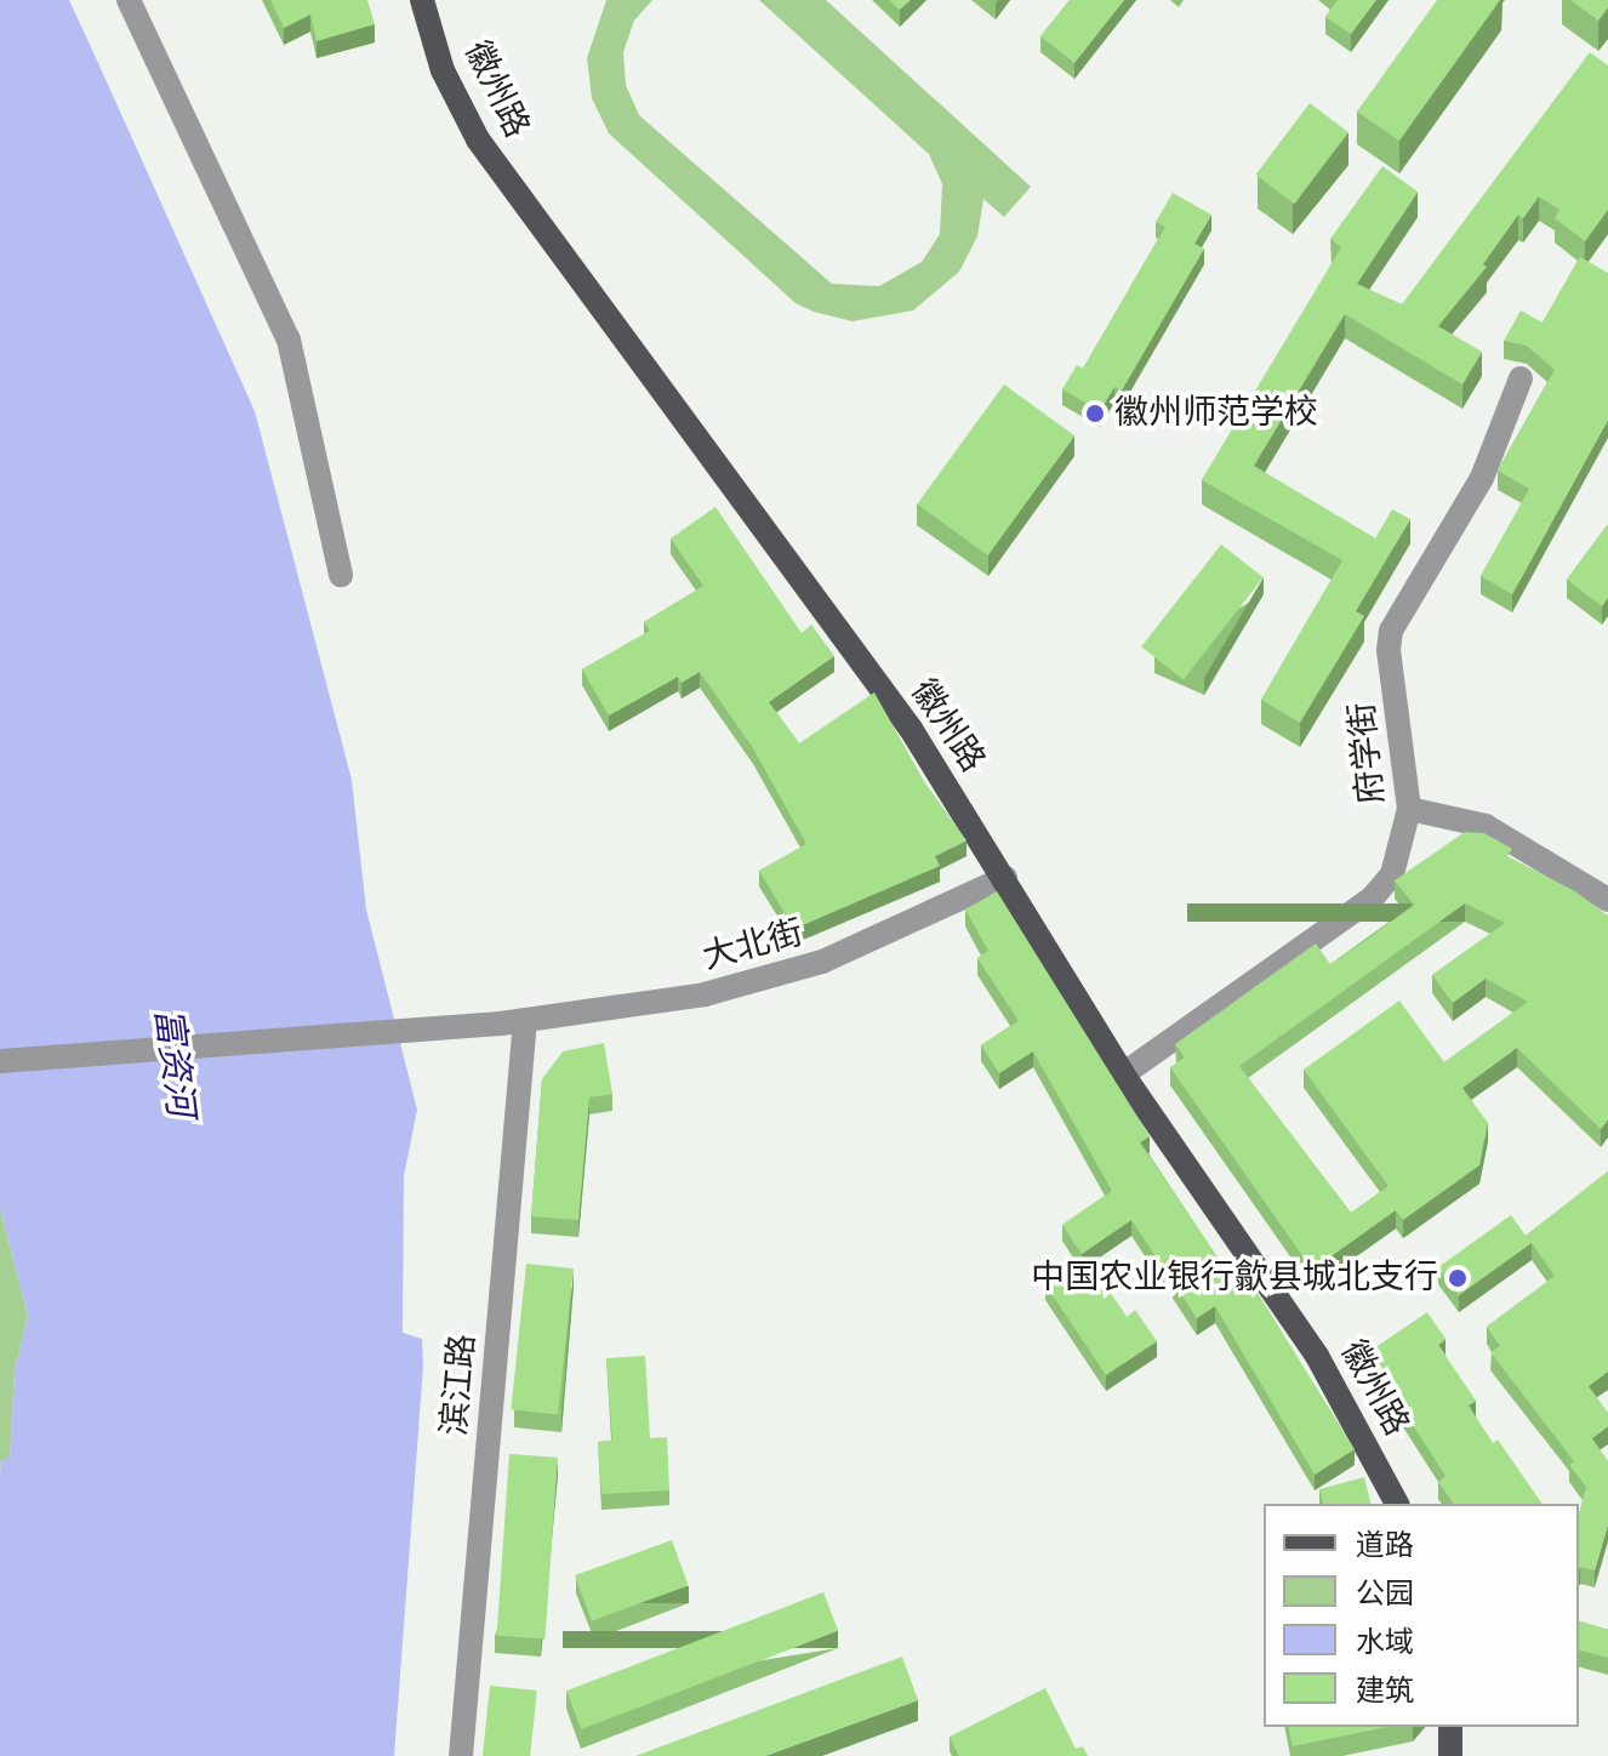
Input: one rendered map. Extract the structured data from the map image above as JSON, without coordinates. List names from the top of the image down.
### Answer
{
  "streets": {
    "main road": ["徽州路"],
    "street": ["府学街", "大北街", "滨江路"]
  },
  "crossings": [
    ["徽州路", "府学街"],
    ["徽州路", "大北街"],
    ["大北街", "滨江路"]
  ],
  "water": ["富资河"],
  "places": ["徽州师范学校", "中国农业银行歙县城北支行"],
  "legend": [
    "道路",
    "公园",
    "水域",
    "建筑"
  ]
}
